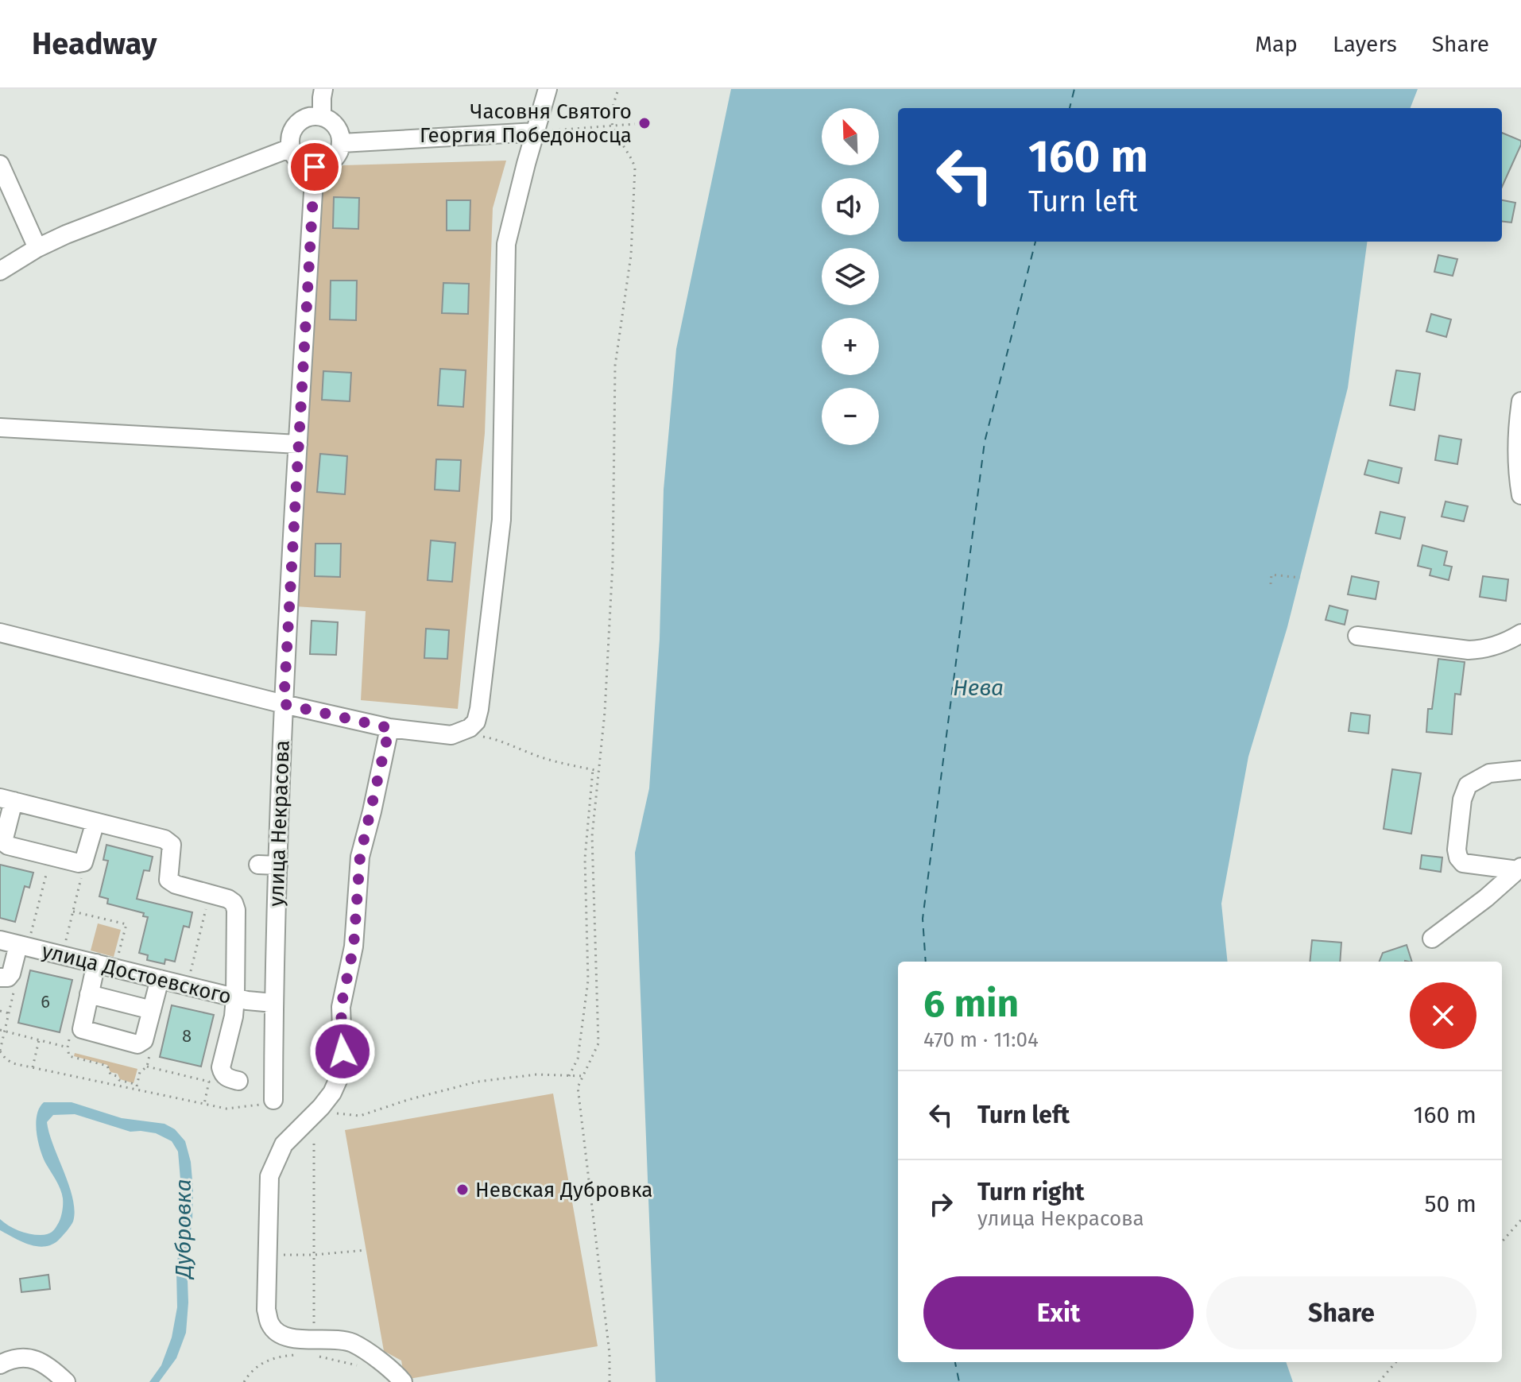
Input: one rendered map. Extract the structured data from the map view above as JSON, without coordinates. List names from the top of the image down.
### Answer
{
  "streets": {
    "street": ["улица Некрасова", "улица Достоевского"]
  },
  "crossings": [
    ["улица Некрасова", "улица Достоевского"]
  ],
  "water": ["Нева", "Дубровка"],
  "places": ["Часовня Святого Георгия Победоносца", "Невская Дубровка"],
  "house_numbers": ["6", "8"],
  "north": "top left",
  "page": {
    "header": "Headway",
    "nav": ["Map", "Layers", "Share"],
    "map_buttons": ["+", "−"],
    "turn": ["160 m", "Turn left"],
    "heading": ["6 min", "470 m · 11:04"],
    "list": [
      {
        "name": "Turn left",
        "value": "160 m"
      },
      {
        "name": "Turn right",
        "note": "улица Некрасова",
        "value": "50 m"
      }
    ],
    "buttons": ["Exit", "Share"]
  }
}
